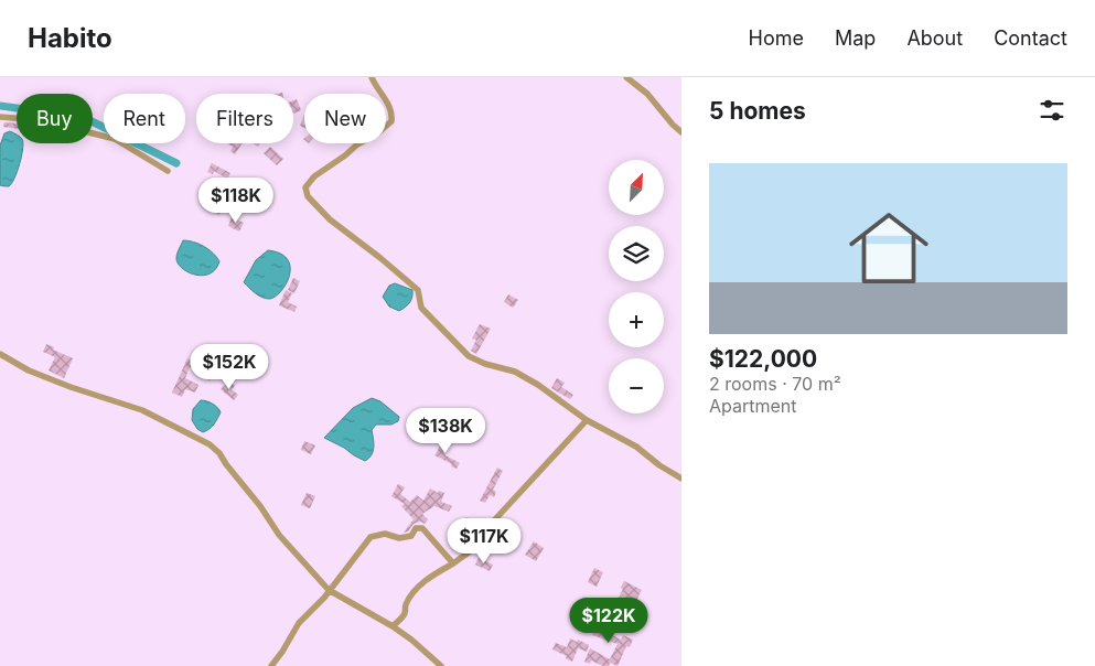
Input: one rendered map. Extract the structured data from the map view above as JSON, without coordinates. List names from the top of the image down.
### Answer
{
  "north": "top right",
  "page": {
    "header": "Habito",
    "nav": [
      "Home",
      "Map",
      "About",
      "Contact"
    ],
    "heading": "5 homes",
    "chip": [
      "Buy",
      "Rent",
      "Filters",
      "New"
    ],
    "list": [
      {
        "name": "$122,000",
        "note": "2 rooms · 70 m² · Apartment"
      }
    ],
    "map_buttons": ["+", "−"],
    "price": [
      "$118K",
      "$152K",
      "$138K",
      "$117K",
      "$122K"
    ]
  }
}
